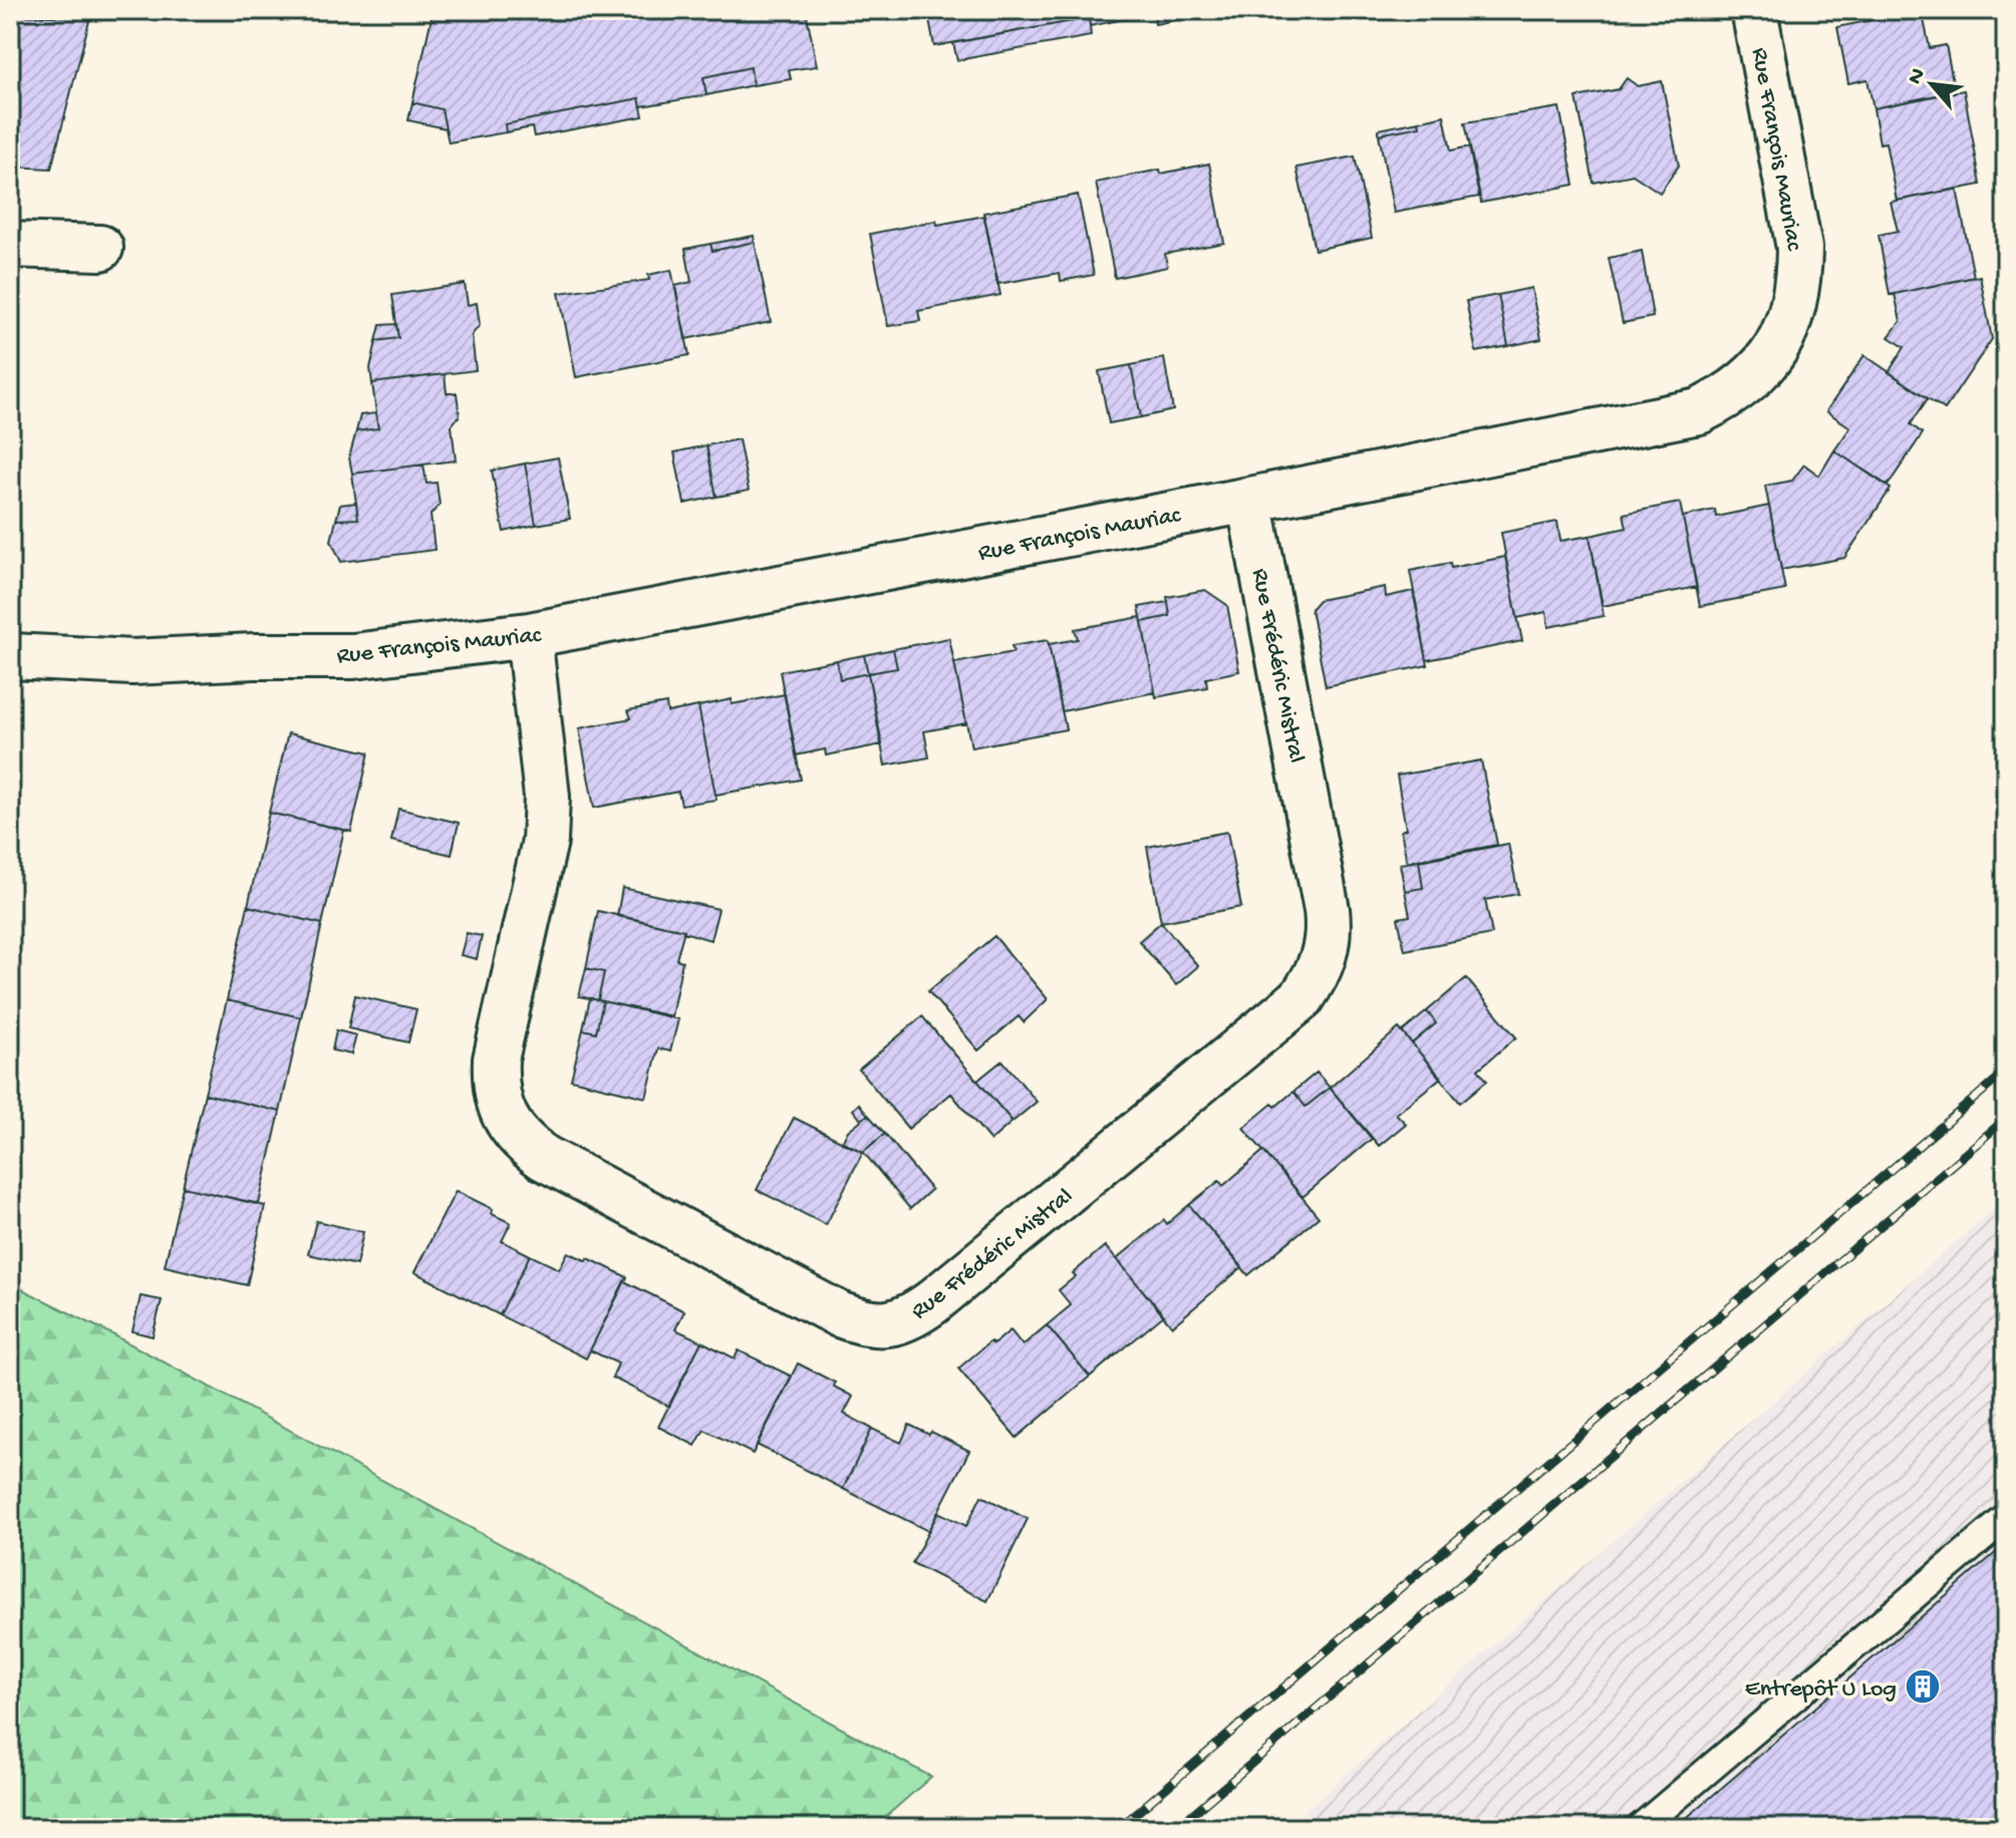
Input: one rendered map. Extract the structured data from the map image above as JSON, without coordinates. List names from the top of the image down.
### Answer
{
  "streets": {
    "street": ["Rue François Mauriac", "Rue Frédéric Mistral"]
  },
  "crossings": [
    ["Rue François Mauriac", "Rue Frédéric Mistral"]
  ],
  "places": {
    "building": ["Entrepôt U Log"]
  },
  "north": "top left"
}
